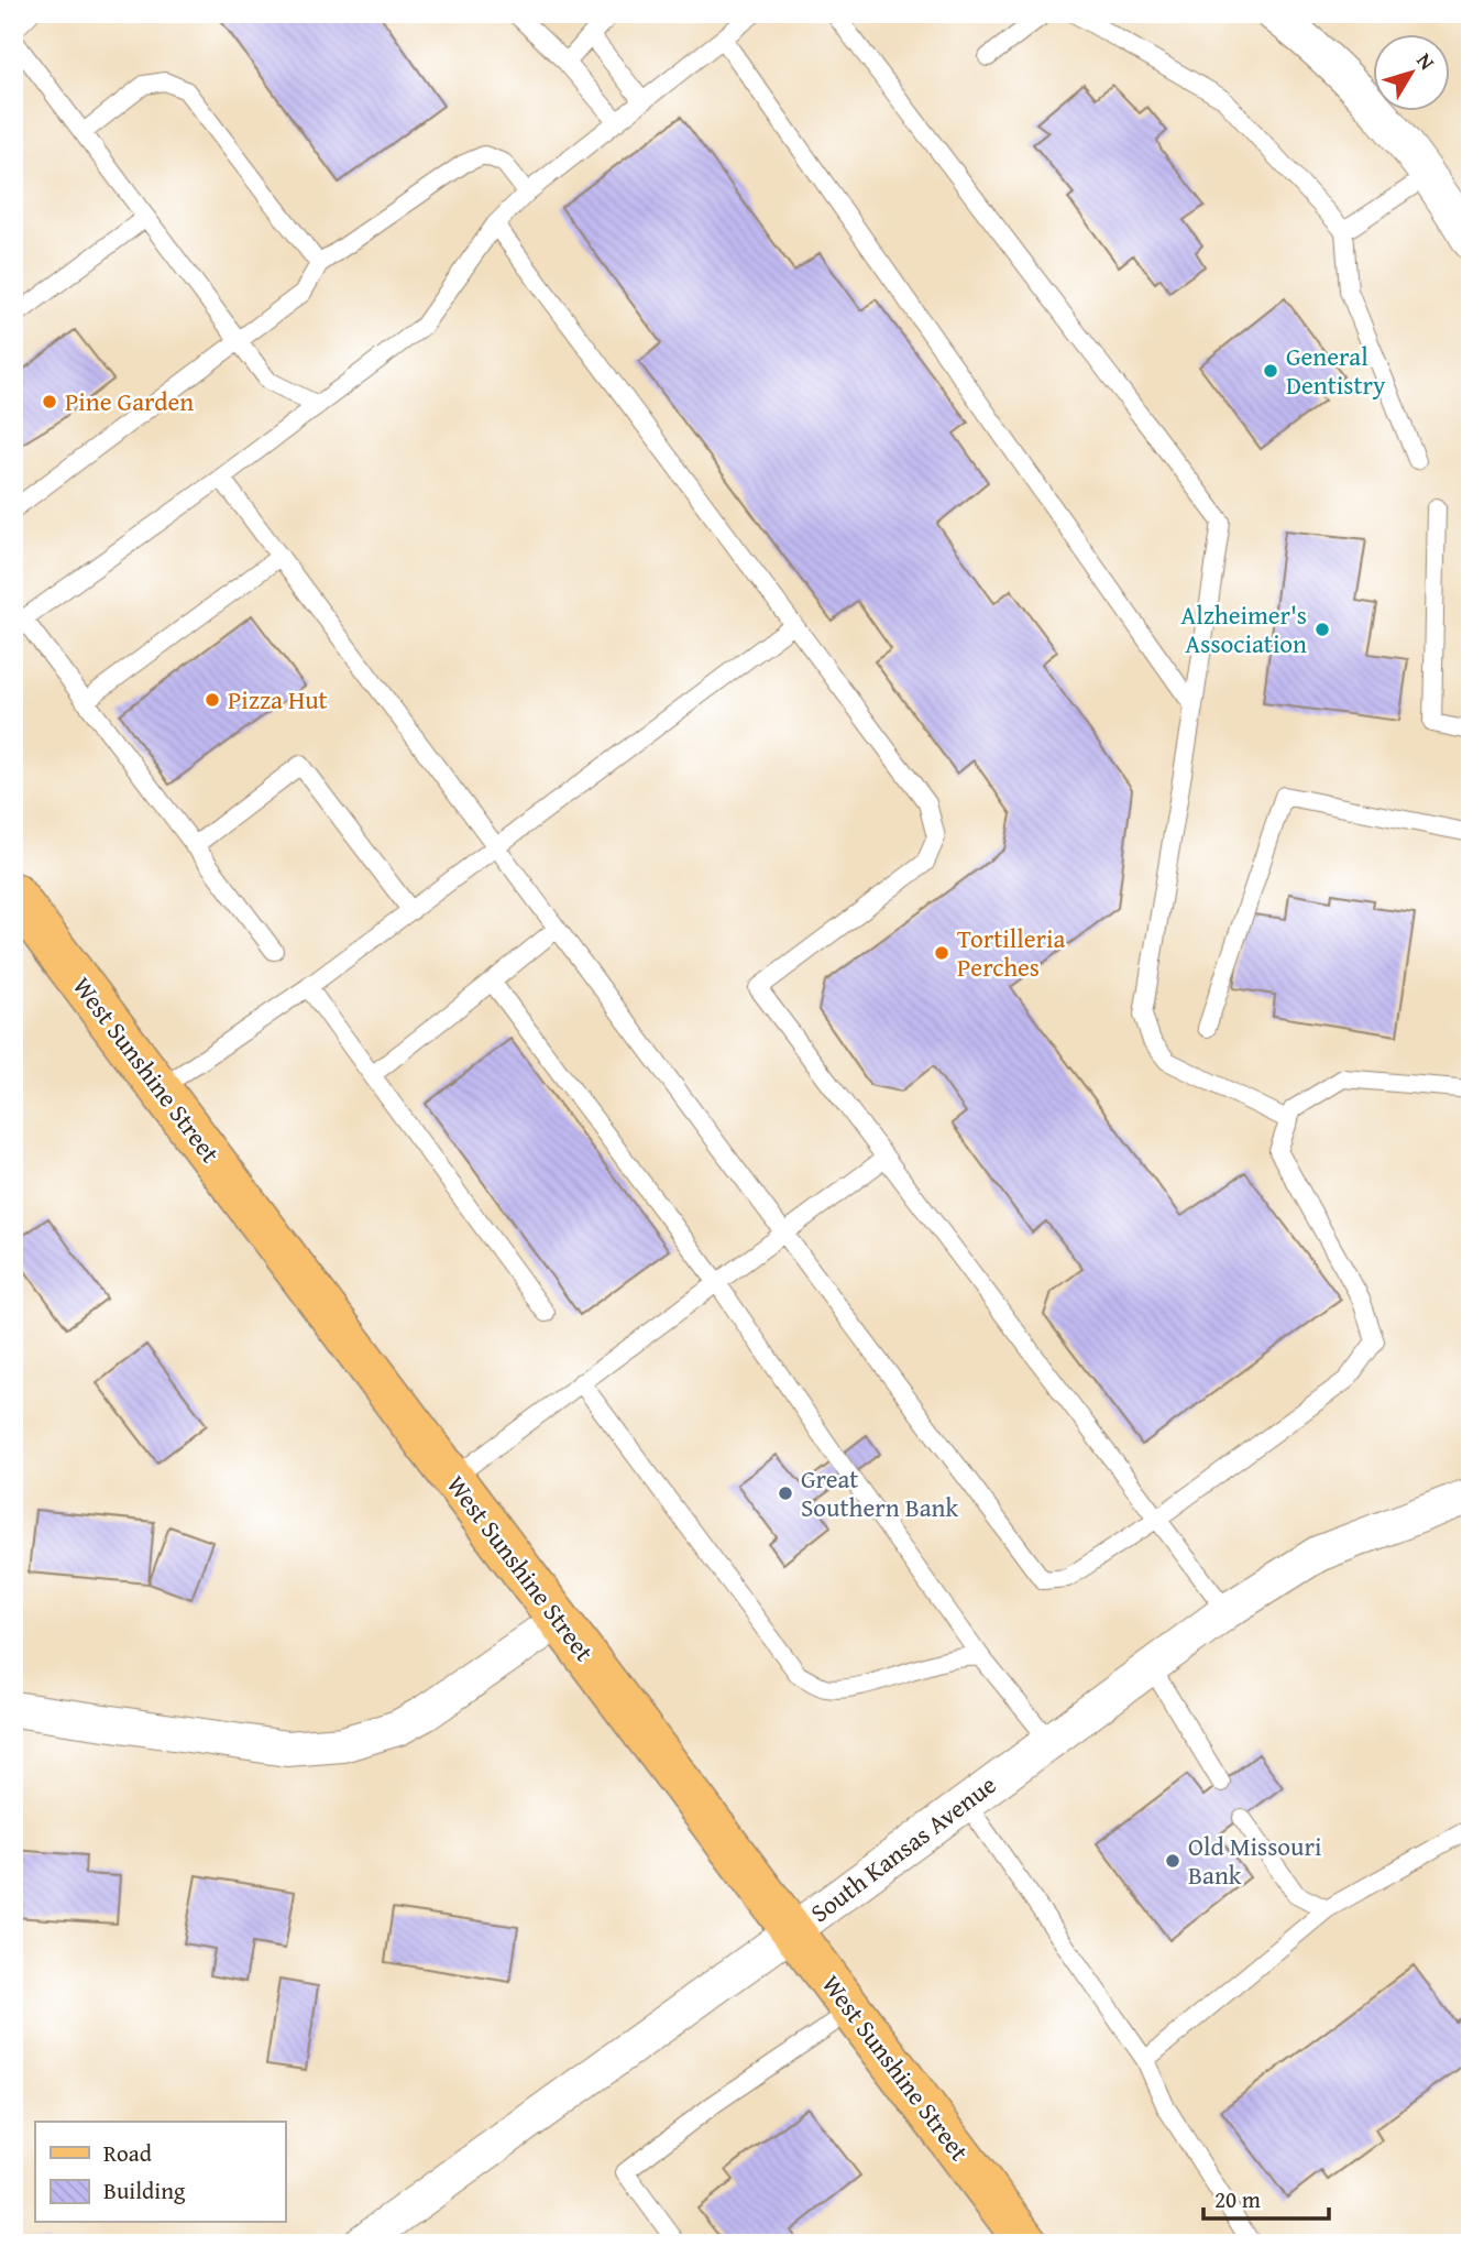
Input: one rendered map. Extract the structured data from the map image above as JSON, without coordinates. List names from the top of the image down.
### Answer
{
  "streets": {
    "main road": ["West Sunshine Street"],
    "street": ["South Kansas Avenue"]
  },
  "crossings": [
    ["West Sunshine Street", "South Kansas Avenue"]
  ],
  "places": [
    "General Dentistry",
    "Pine Garden",
    "Alzheimer's Association",
    "Pizza Hut",
    "Tortilleria Perches",
    "Great Southern Bank",
    "Old Missouri Bank"
  ],
  "legend": ["Road", "Building"],
  "scale_bar": "20 m",
  "north": "top right"
}
